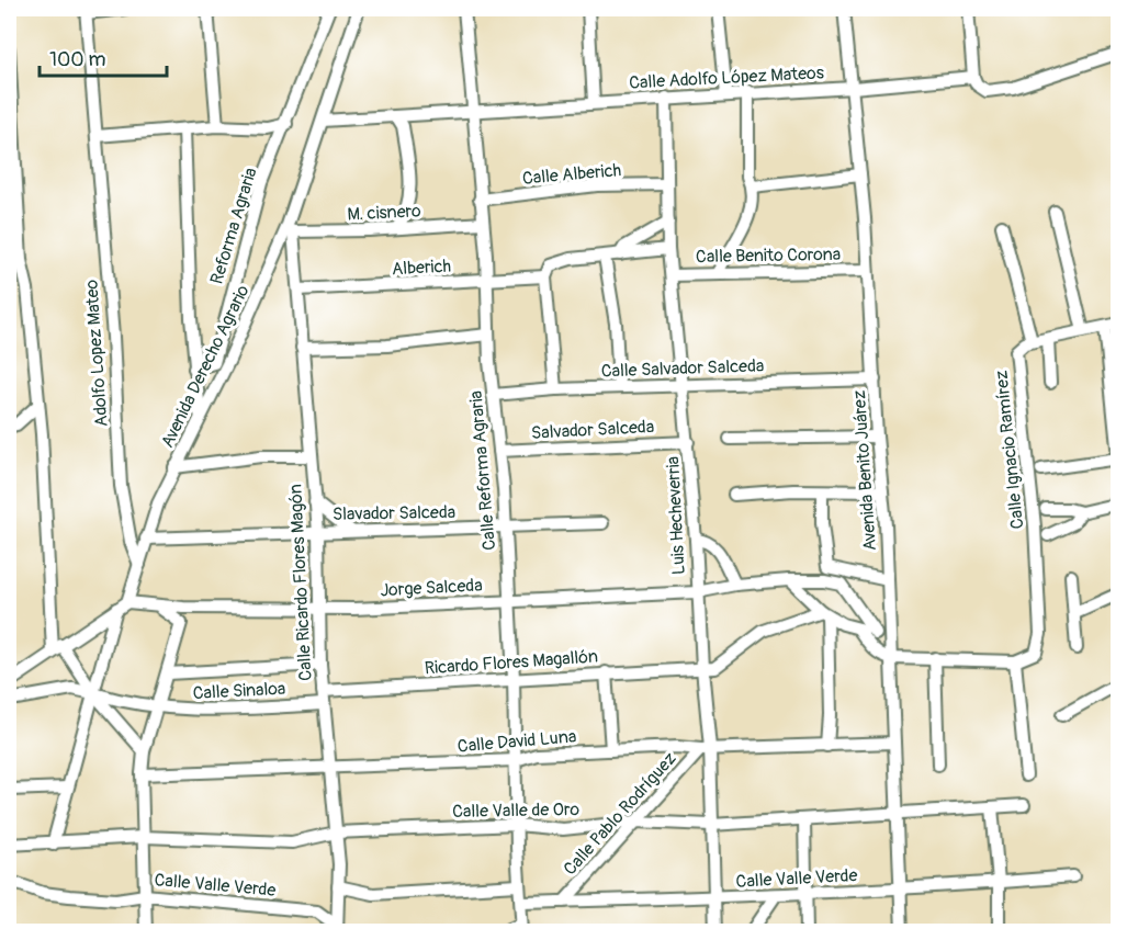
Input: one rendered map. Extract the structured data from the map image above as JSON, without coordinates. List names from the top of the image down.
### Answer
{
  "streets": {
    "street": [
      "Calle Adolfo López Mateos",
      "Calle Alberich",
      "M. cisnero",
      "Reforma Agraria",
      "Calle Benito Corona",
      "Alberich",
      "Adolfo Lopez Mateo",
      "Avenida Derecho Agrario",
      "Calle Salvador Salceda",
      "Salvador Salceda",
      "Calle Ignacio Ramírez",
      "Calle Reforma Agraria",
      "Avenida Benito Juárez",
      "Slavador Salceda",
      "Luis Hecheverria",
      "Calle Ricardo Flores Magón",
      "Jorge Salceda",
      "Ricardo Flores Magallón",
      "Calle Sinaloa",
      "Calle David Luna",
      "Calle Valle de Oro",
      "Calle Pablo Rodríguez",
      "Calle Valle Verde"
    ]
  },
  "crossings": [
    ["Calle Adolfo López Mateos", "Avenida Derecho Agrario"],
    ["Calle Adolfo López Mateos", "Calle Reforma Agraria"],
    ["Calle Adolfo López Mateos", "Avenida Benito Juárez"],
    ["Calle Adolfo López Mateos", "Luis Hecheverria"],
    ["Calle Alberich", "Calle Reforma Agraria"],
    ["Calle Alberich", "Luis Hecheverria"],
    ["M. cisnero", "Avenida Derecho Agrario"],
    ["M. cisnero", "Calle Reforma Agraria"],
    ["M. cisnero", "Calle Ricardo Flores Magón"],
    ["Calle Benito Corona", "Alberich"],
    ["Calle Benito Corona", "Avenida Benito Juárez"],
    ["Calle Benito Corona", "Luis Hecheverria"],
    ["Alberich", "Calle Reforma Agraria"],
    ["Alberich", "Calle Ricardo Flores Magón"],
    ["Adolfo Lopez Mateo", "Avenida Derecho Agrario"],
    ["Avenida Derecho Agrario", "Slavador Salceda"],
    ["Avenida Derecho Agrario", "Calle Ricardo Flores Magón"],
    ["Avenida Derecho Agrario", "Jorge Salceda"],
    ["Calle Salvador Salceda", "Calle Reforma Agraria"],
    ["Calle Salvador Salceda", "Avenida Benito Juárez"],
    ["Calle Salvador Salceda", "Luis Hecheverria"],
    ["Salvador Salceda", "Calle Reforma Agraria"],
    ["Salvador Salceda", "Luis Hecheverria"],
    ["Calle Reforma Agraria", "Slavador Salceda"],
    ["Calle Reforma Agraria", "Jorge Salceda"],
    ["Calle Reforma Agraria", "Ricardo Flores Magallón"],
    ["Calle Reforma Agraria", "Calle David Luna"],
    ["Calle Reforma Agraria", "Calle Valle de Oro"],
    ["Calle Reforma Agraria", "Calle Valle Verde"],
    ["Avenida Benito Juárez", "Calle David Luna"],
    ["Avenida Benito Juárez", "Calle Valle de Oro"],
    ["Avenida Benito Juárez", "Calle Valle Verde"],
    ["Slavador Salceda", "Calle Ricardo Flores Magón"],
    ["Luis Hecheverria", "Jorge Salceda"],
    ["Luis Hecheverria", "Ricardo Flores Magallón"],
    ["Luis Hecheverria", "Calle David Luna"],
    ["Luis Hecheverria", "Calle Valle de Oro"],
    ["Luis Hecheverria", "Calle Pablo Rodríguez"],
    ["Luis Hecheverria", "Calle Valle Verde"],
    ["Calle Ricardo Flores Magón", "Jorge Salceda"],
    ["Calle Ricardo Flores Magón", "Ricardo Flores Magallón"],
    ["Calle Ricardo Flores Magón", "Calle Sinaloa"],
    ["Calle Ricardo Flores Magón", "Calle David Luna"],
    ["Calle Ricardo Flores Magón", "Calle Valle de Oro"],
    ["Calle Ricardo Flores Magón", "Calle Valle Verde"],
    ["Ricardo Flores Magallón", "Calle Sinaloa"],
    ["Calle David Luna", "Calle Pablo Rodríguez"],
    ["Calle Valle de Oro", "Calle Pablo Rodríguez"],
    ["Calle Pablo Rodríguez", "Calle Valle Verde"]
  ],
  "scale_bar": "100 m"
}
